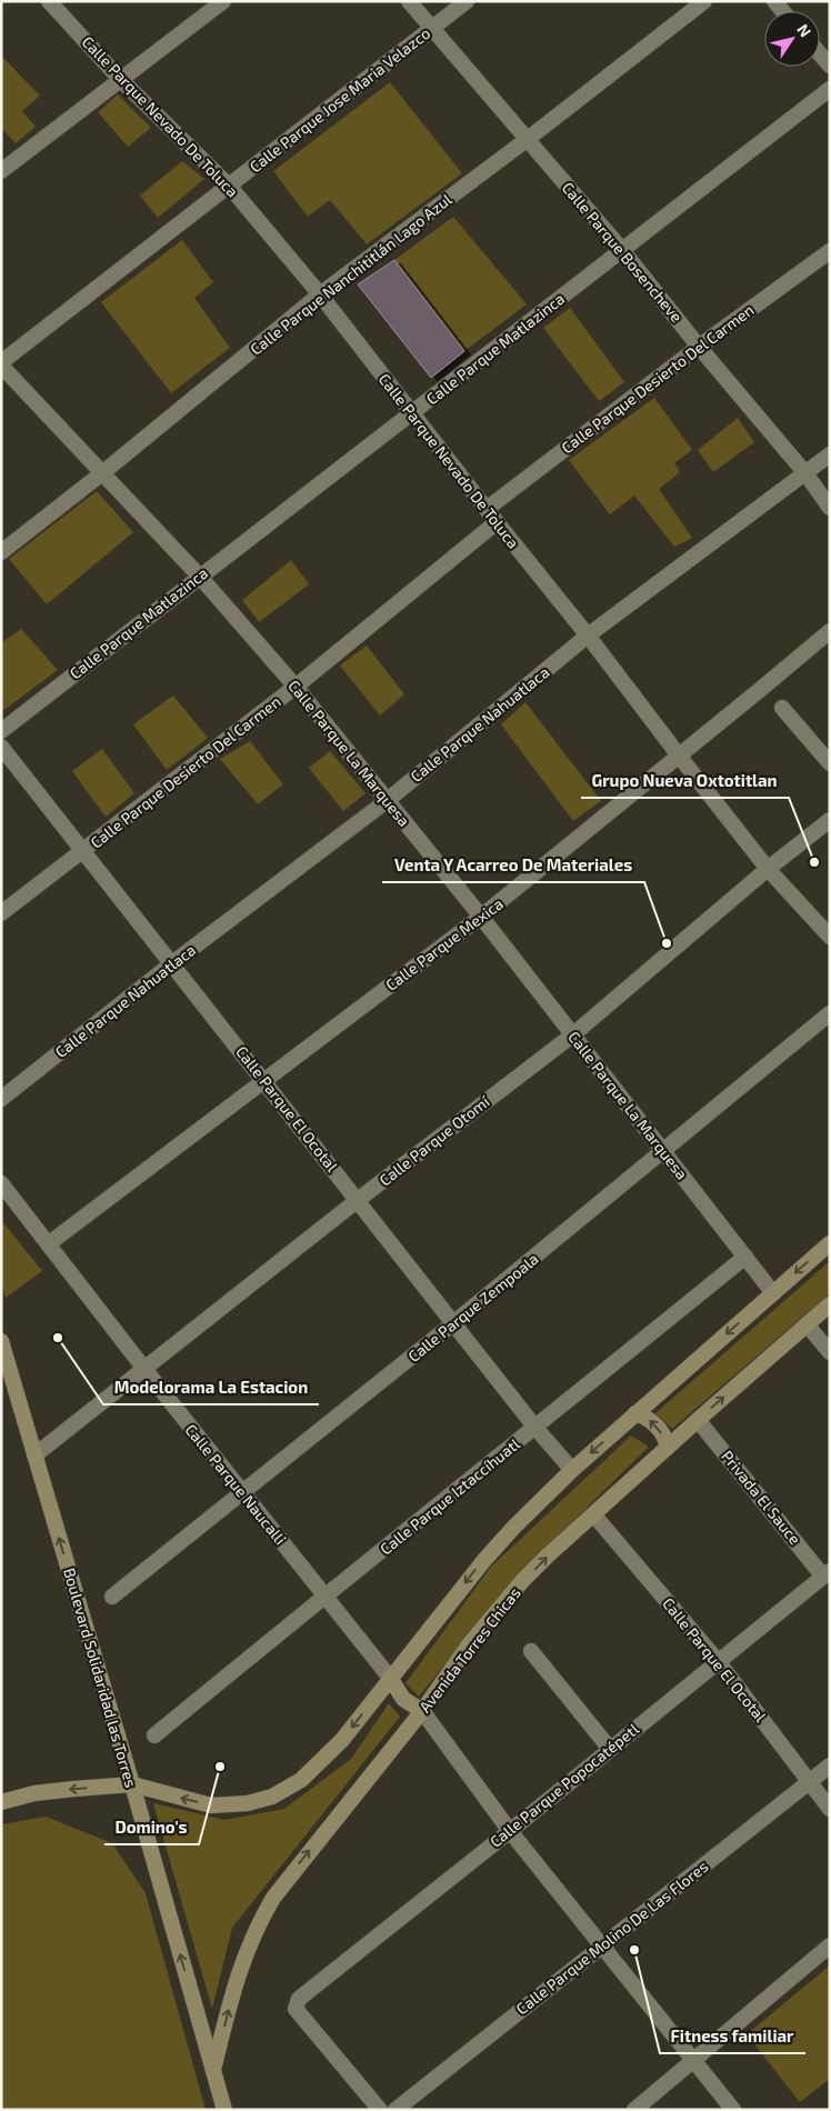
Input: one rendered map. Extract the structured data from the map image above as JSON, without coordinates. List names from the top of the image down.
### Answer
{
  "streets": {
    "main road": ["Avenida Torres Chicas", "Boulevard Solidaridad las Torres"],
    "street": [
      "Calle Parque Jose Maria Velazco",
      "Calle Parque Nevado De Toluca",
      "Calle Parque Bosencheve",
      "Calle Parque Nanchititlán Lago Azul",
      "Calle Parque Matlazinca",
      "Calle Parque Desierto Del Carmen",
      "Calle Parque Nahuatlaca",
      "Calle Parque La Marquesa",
      "Calle Parque Mexica",
      "Calle Parque El Ocotal",
      "Calle Parque Otomí",
      "Calle Parque Zempoala",
      "Calle Parque Naucalli",
      "Calle Parque Iztaccíhuatl",
      "Privada El Sauce",
      "Calle Parque Popocatépetl",
      "Calle Parque Molino De Las Flores"
    ]
  },
  "crossings": [
    ["Calle Parque Jose Maria Velazco", "Calle Parque Nevado De Toluca"],
    ["Calle Parque Jose Maria Velazco", "Calle Parque Bosencheve"],
    ["Calle Parque Nevado De Toluca", "Calle Parque Nanchititlán Lago Azul"],
    ["Calle Parque Nevado De Toluca", "Calle Parque Matlazinca"],
    ["Calle Parque Nevado De Toluca", "Calle Parque Desierto Del Carmen"],
    ["Calle Parque Nevado De Toluca", "Calle Parque Nahuatlaca"],
    ["Calle Parque Nevado De Toluca", "Calle Parque Mexica"],
    ["Calle Parque Nevado De Toluca", "Calle Parque Otomí"],
    ["Calle Parque Bosencheve", "Calle Parque Nanchititlán Lago Azul"],
    ["Calle Parque Bosencheve", "Calle Parque Matlazinca"],
    ["Calle Parque Bosencheve", "Calle Parque Desierto Del Carmen"],
    ["Calle Parque Bosencheve", "Calle Parque Nahuatlaca"],
    ["Calle Parque Nanchititlán Lago Azul", "Calle Parque La Marquesa"],
    ["Calle Parque Matlazinca", "Calle Parque La Marquesa"],
    ["Calle Parque Desierto Del Carmen", "Calle Parque La Marquesa"],
    ["Calle Parque Desierto Del Carmen", "Calle Parque El Ocotal"],
    ["Calle Parque Nahuatlaca", "Calle Parque La Marquesa"],
    ["Calle Parque Nahuatlaca", "Calle Parque El Ocotal"],
    ["Calle Parque La Marquesa", "Calle Parque Mexica"],
    ["Calle Parque La Marquesa", "Calle Parque Otomí"],
    ["Calle Parque La Marquesa", "Calle Parque Zempoala"],
    ["Calle Parque La Marquesa", "Calle Parque Iztaccíhuatl"],
    ["Calle Parque Mexica", "Calle Parque El Ocotal"],
    ["Calle Parque Mexica", "Calle Parque Naucalli"],
    ["Calle Parque El Ocotal", "Calle Parque Otomí"],
    ["Calle Parque El Ocotal", "Calle Parque Zempoala"],
    ["Calle Parque El Ocotal", "Calle Parque Iztaccíhuatl"],
    ["Calle Parque El Ocotal", "Avenida Torres Chicas"],
    ["Calle Parque El Ocotal", "Calle Parque Popocatépetl"],
    ["Calle Parque El Ocotal", "Calle Parque Molino De Las Flores"],
    ["Calle Parque Otomí", "Calle Parque Naucalli"],
    ["Calle Parque Otomí", "Boulevard Solidaridad las Torres"],
    ["Calle Parque Zempoala", "Calle Parque Naucalli"],
    ["Calle Parque Naucalli", "Calle Parque Iztaccíhuatl"],
    ["Privada El Sauce", "Avenida Torres Chicas"],
    ["Privada El Sauce", "Calle Parque Popocatépetl"],
    ["Avenida Torres Chicas", "Boulevard Solidaridad las Torres"]
  ],
  "one_way": ["Boulevard Solidaridad las Torres"],
  "places": [
    "Grupo Nueva Oxtotitlan",
    "Venta Y Acarreo De Materiales",
    "Modelorama La Estacion",
    "Domino's",
    "Fitness familiar"
  ],
  "north": "top right"
}
